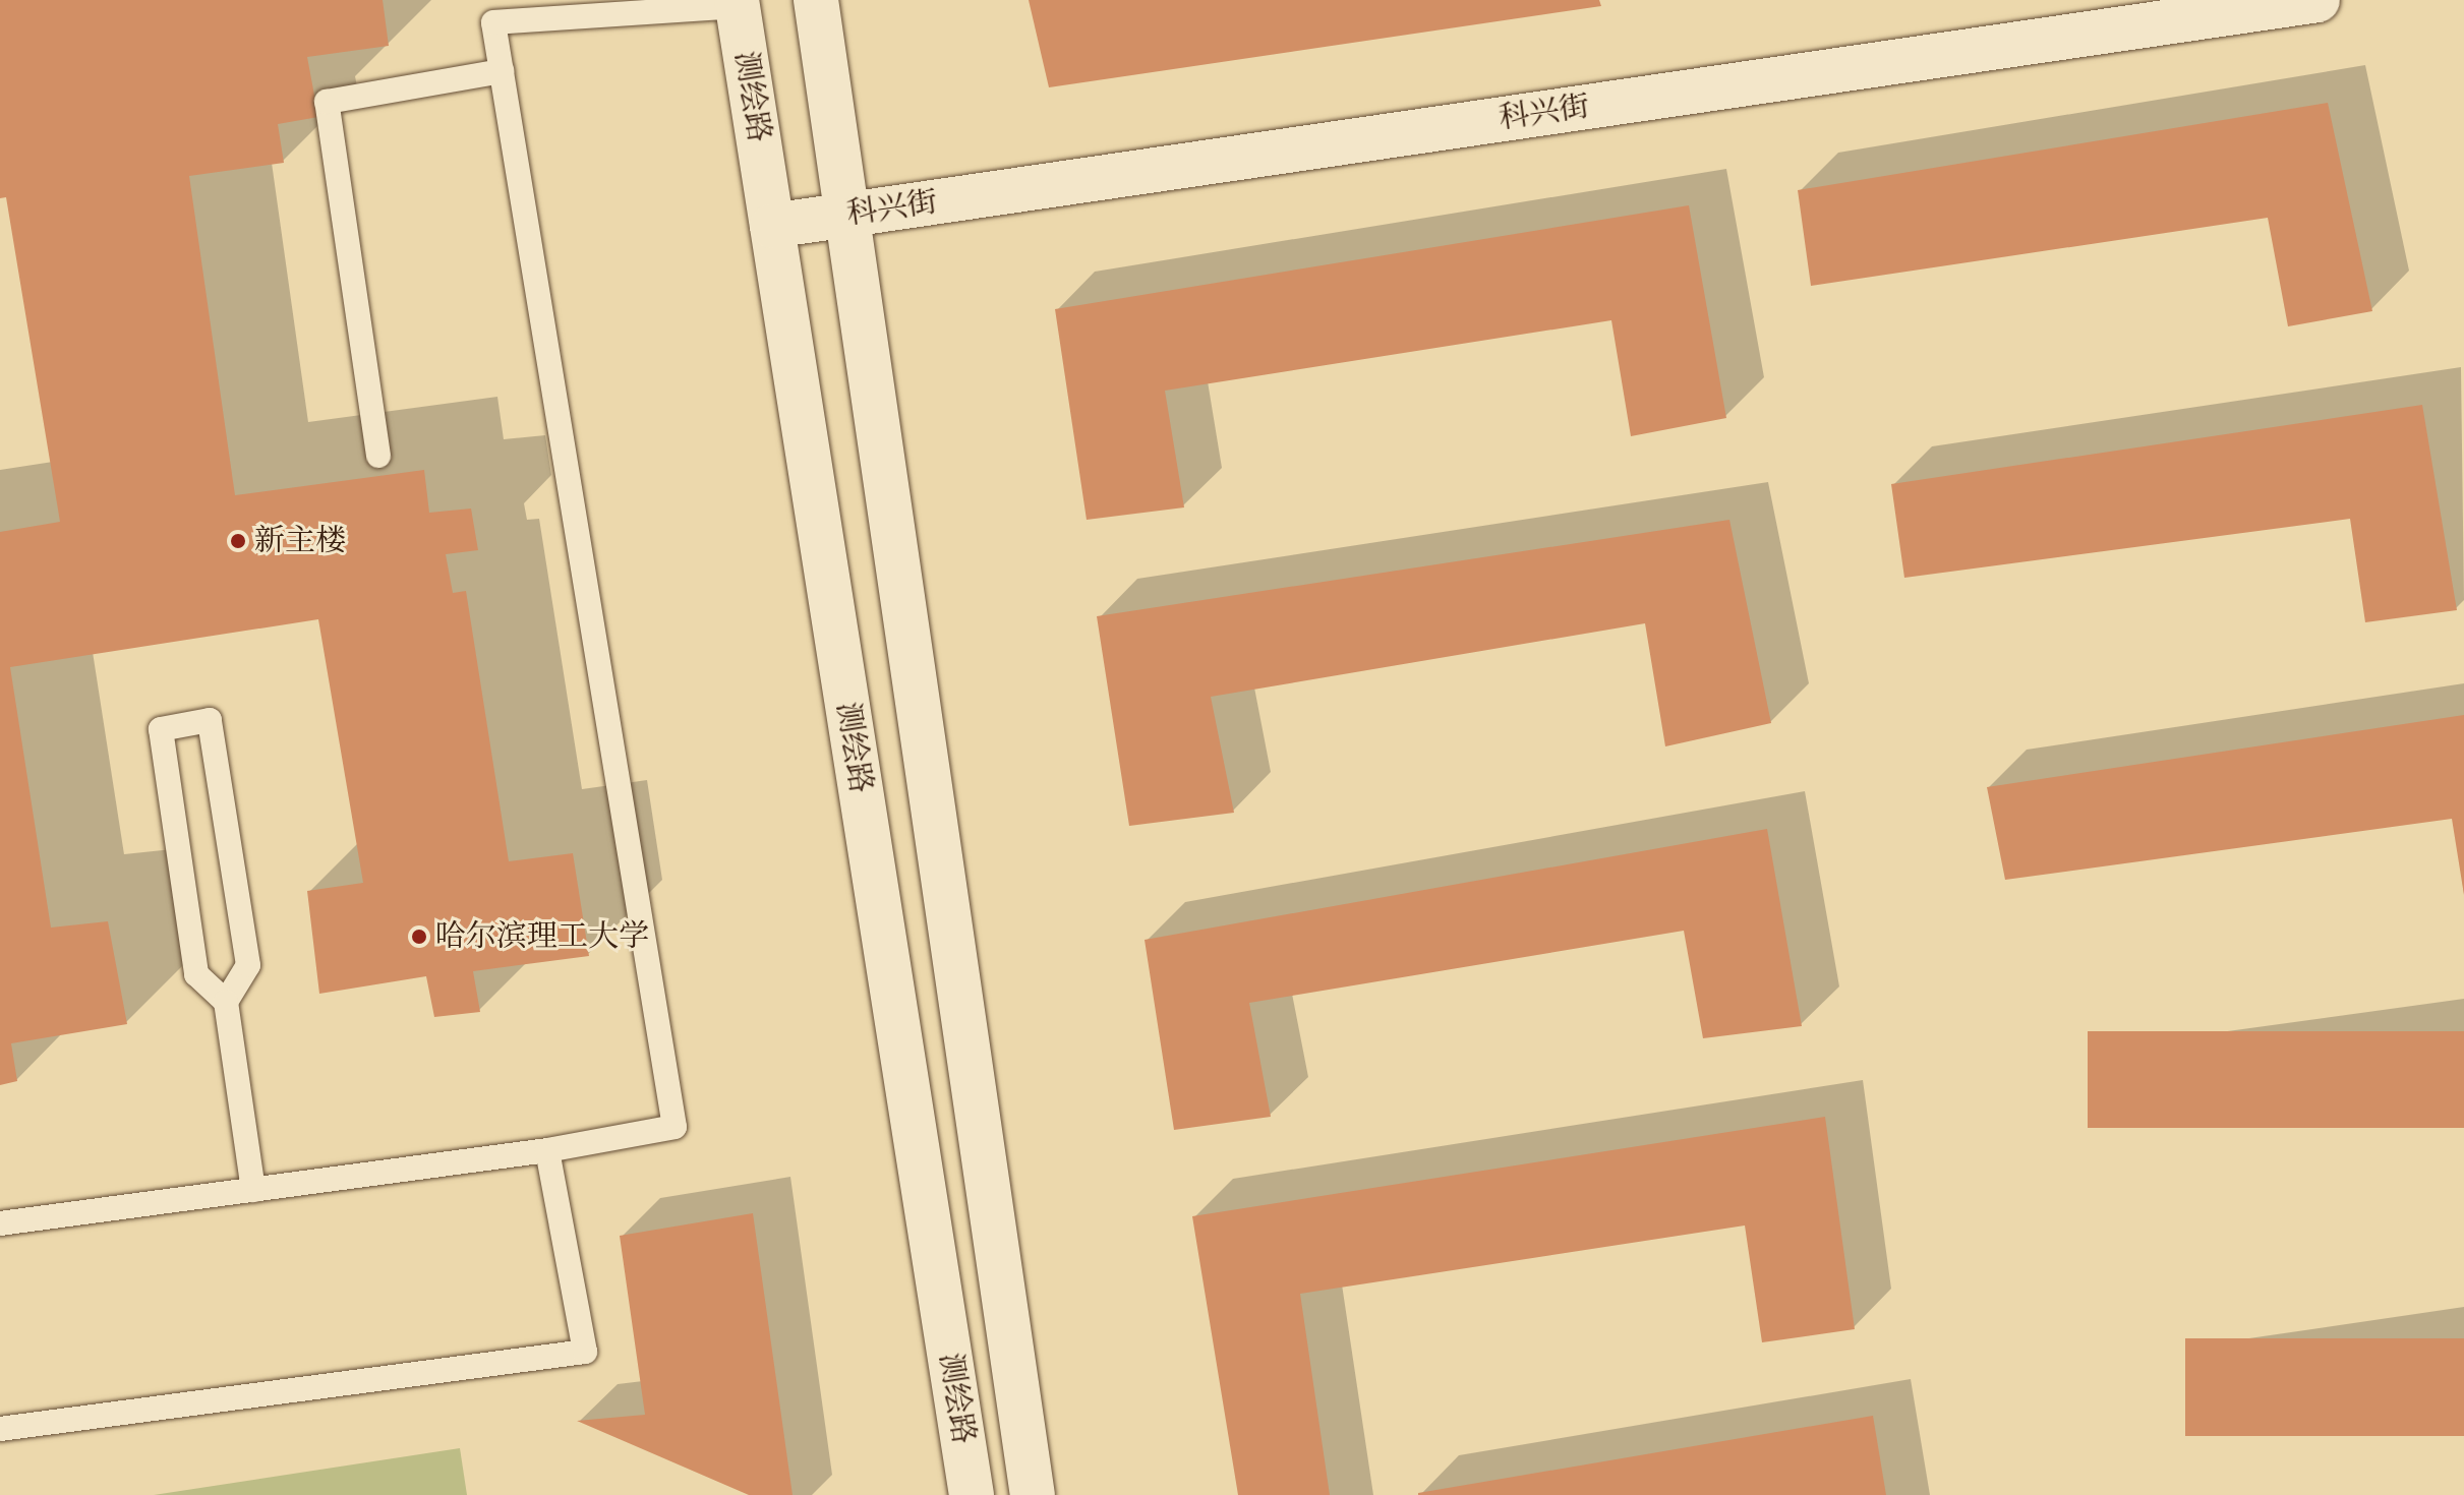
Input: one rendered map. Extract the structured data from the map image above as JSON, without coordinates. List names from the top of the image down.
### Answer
{
  "streets": {
    "main road": ["测绘路", "科兴街"]
  },
  "crossings": [
    ["测绘路", "科兴街"]
  ],
  "places": ["新主楼", "哈尔滨理工大学"]
}
